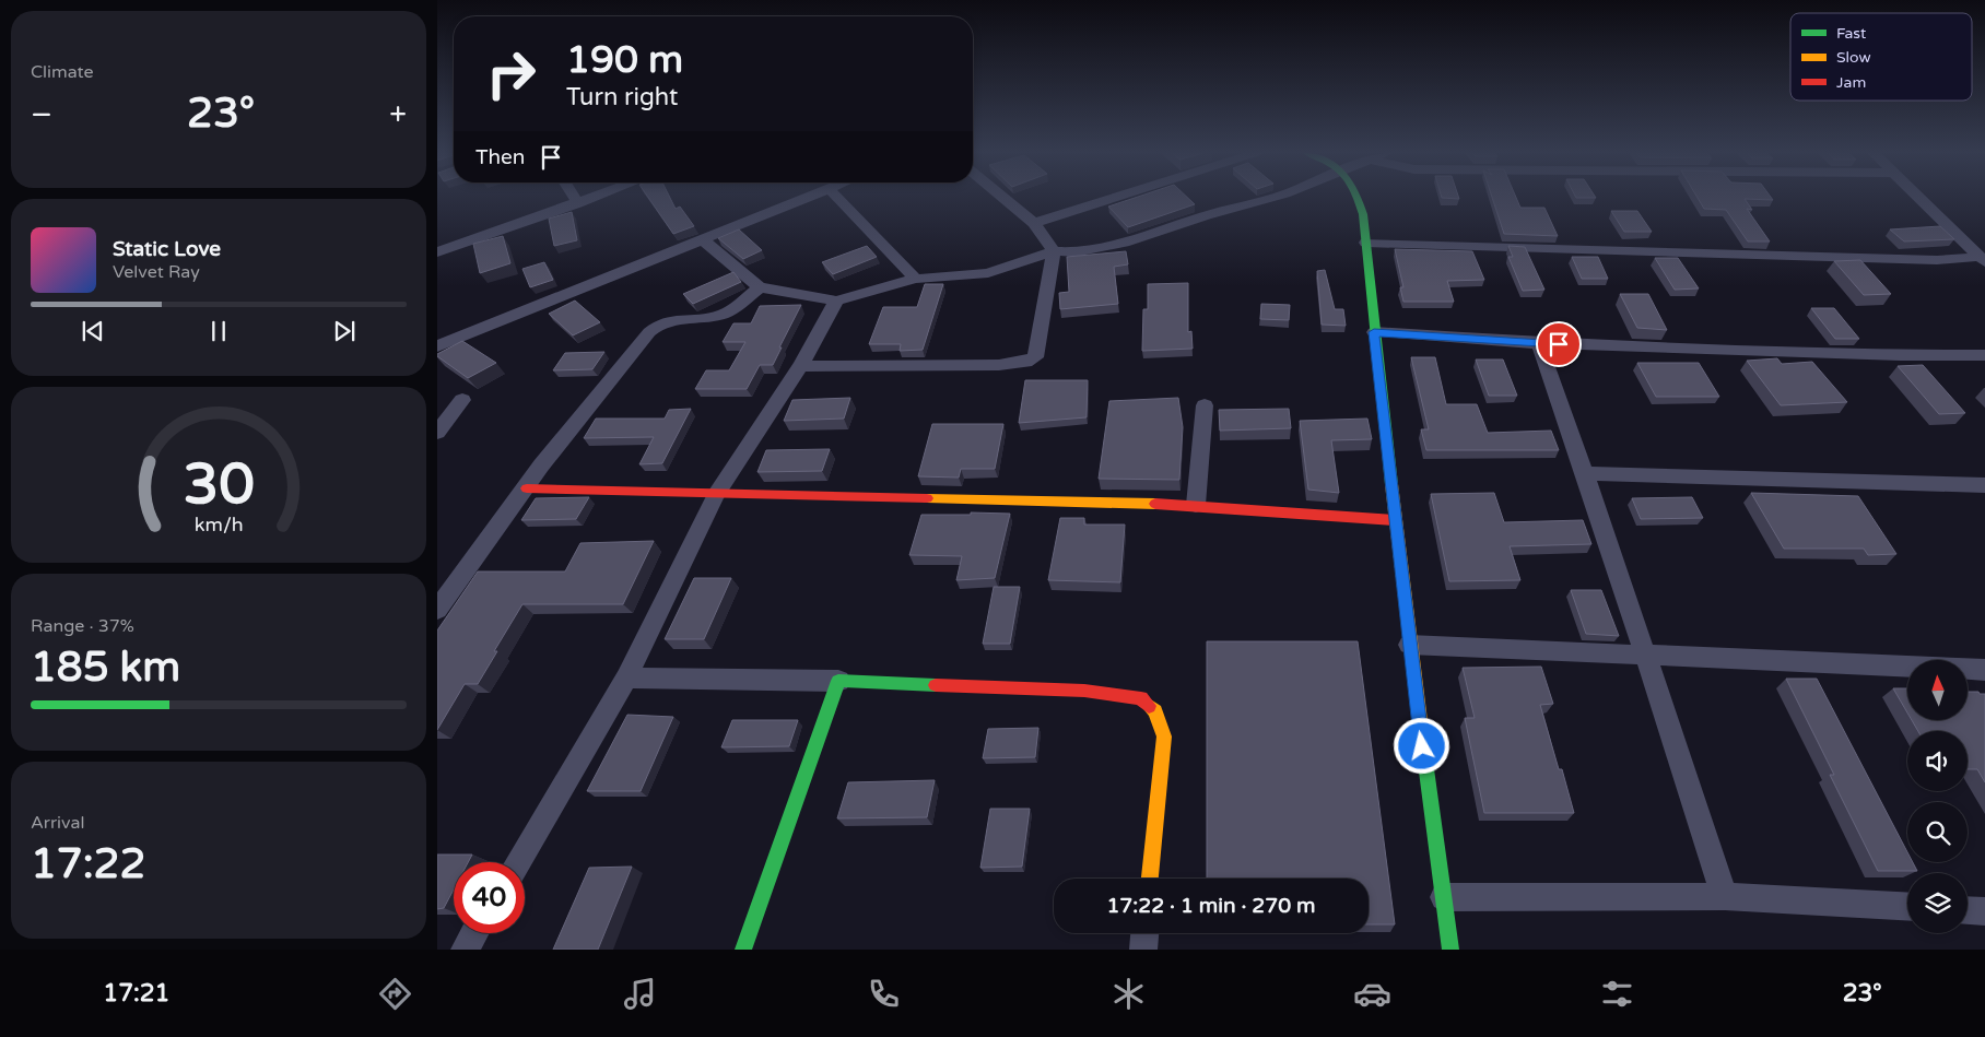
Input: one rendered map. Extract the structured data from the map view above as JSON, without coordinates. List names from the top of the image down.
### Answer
{
  "legend": ["Fast", "Slow", "Jam"],
  "north": "top",
  "page": {
    "tile": [
      "Climate",
      ["Range · 37%", "185 km"],
      ["Arrival", "17:22"]
    ],
    "turn": ["190 m", "Turn right"],
    "heat": ["−", "23°", "+"],
    "then": "Then",
    "song": ["Static Love", "Velvet Ray"],
    "limit": "40",
    "trip": "17:22 · 1 min · 270 m",
    "tabs": ["17:21", "23°"],
    "gauge": ["30", "km/h"]
  }
}
